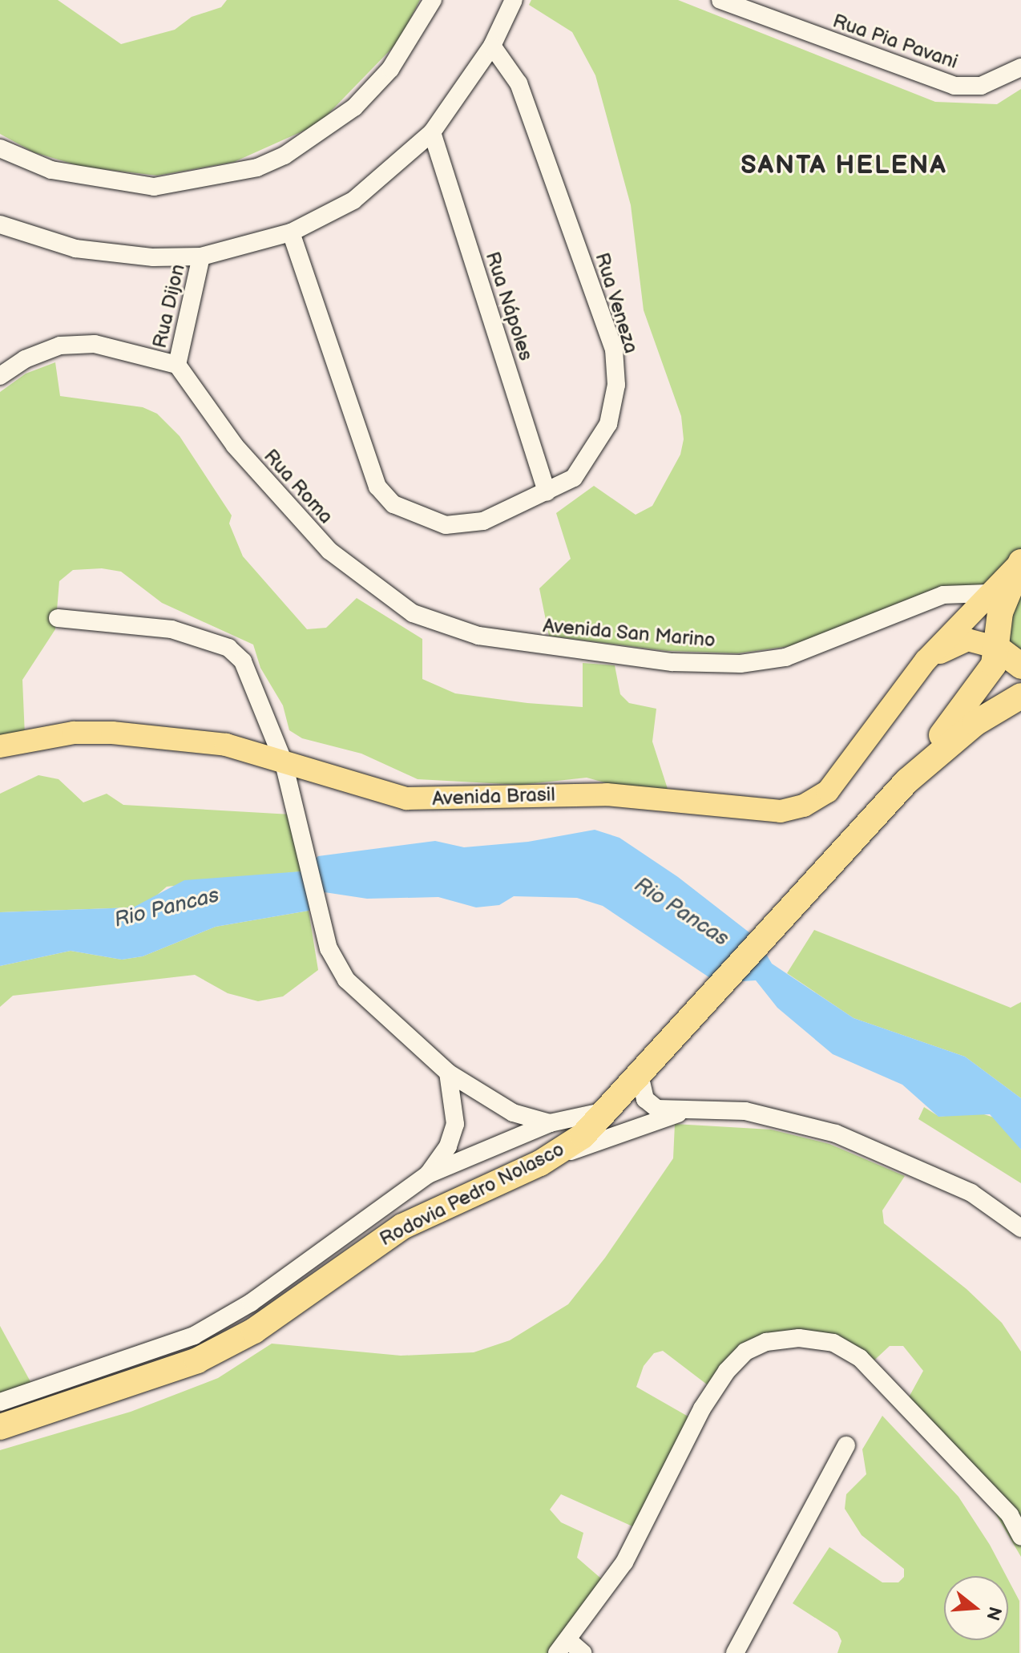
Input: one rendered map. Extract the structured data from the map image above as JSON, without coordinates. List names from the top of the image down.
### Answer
{
  "streets": {
    "highway": ["Rodovia Pedro Nolasco"],
    "main road": ["Avenida Brasil"],
    "street": [
      "Rua Pia Pavani",
      "Rua Veneza",
      "Rua Dijon",
      "Rua Nápoles",
      "Rua Roma",
      "Avenida San Marino"
    ]
  },
  "crossings": [
    ["Rua Veneza", "Rua Nápoles"],
    ["Rua Dijon", "Rua Roma"],
    ["Rua Roma", "Avenida San Marino"],
    ["Avenida San Marino", "Avenida Brasil"],
    ["Avenida Brasil", "Rodovia Pedro Nolasco"]
  ],
  "districts": ["SANTA HELENA"],
  "water": ["Rio Pancas"],
  "north": "right"
}
